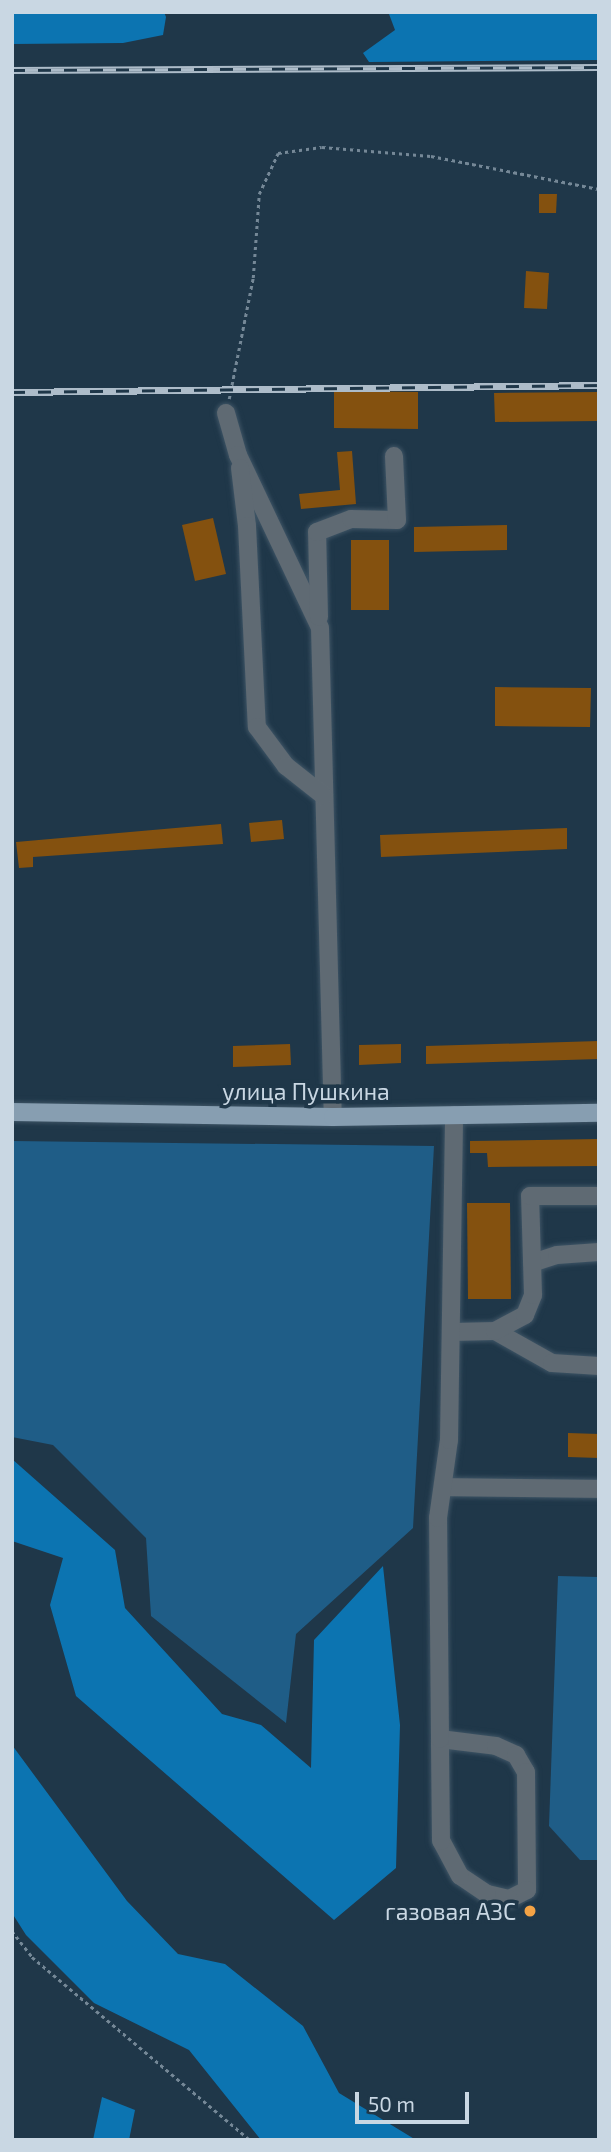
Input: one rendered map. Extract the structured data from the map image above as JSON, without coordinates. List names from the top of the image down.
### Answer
{
  "streets": {
    "main road": ["улица Пушкина"]
  },
  "places": ["газовая АЗС"],
  "scale_bar": "50 m"
}
